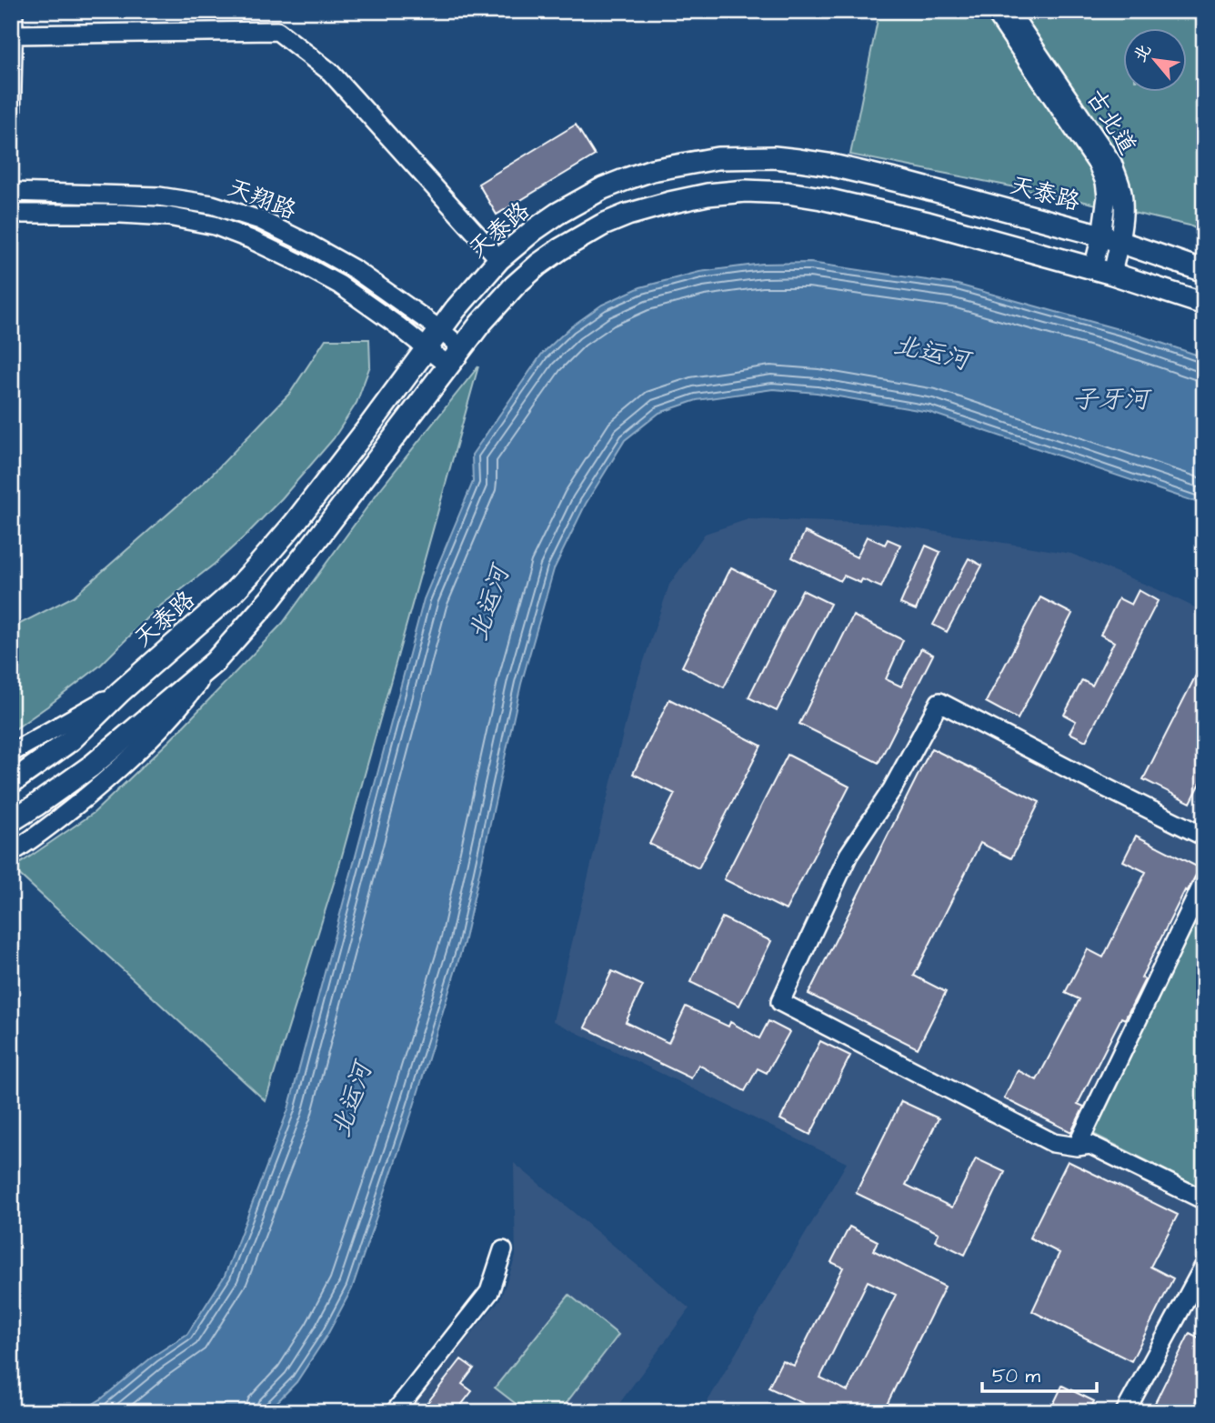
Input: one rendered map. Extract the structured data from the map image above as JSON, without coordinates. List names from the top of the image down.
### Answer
{
  "streets": {
    "main road": ["天泰路"],
    "street": ["古北道", "天翔路"]
  },
  "crossings": [
    ["古北道", "天泰路"],
    ["天泰路", "天翔路"]
  ],
  "water": ["北运河", "子牙河"],
  "scale_bar": "50 m",
  "north": "top left"
}
